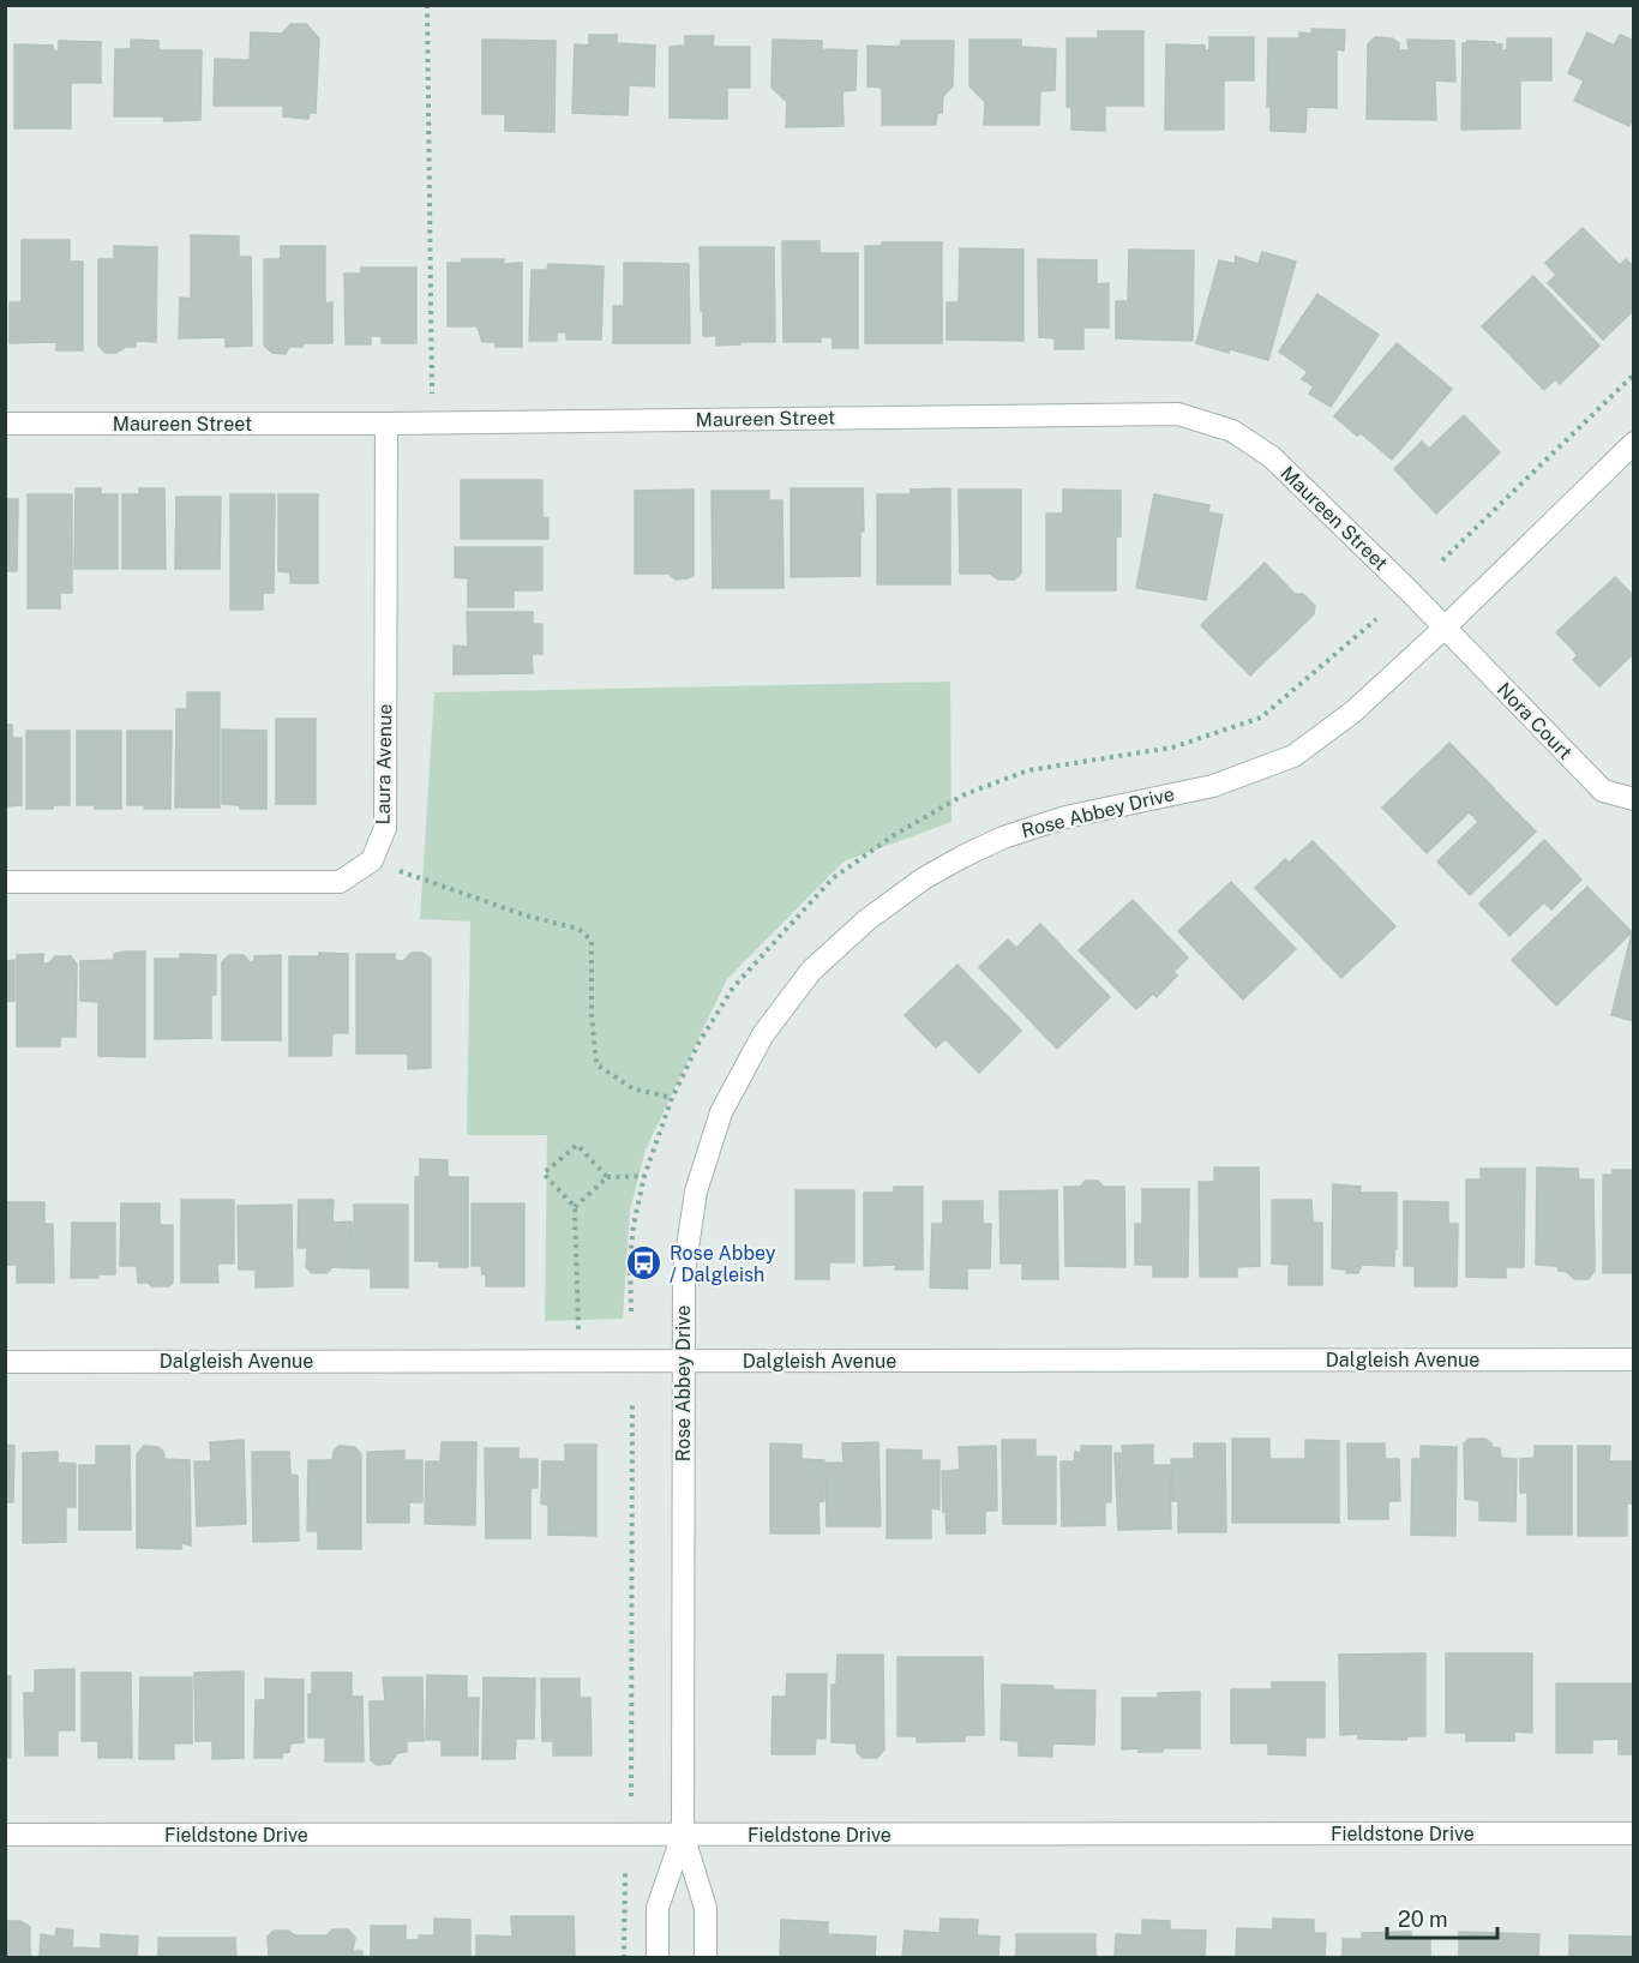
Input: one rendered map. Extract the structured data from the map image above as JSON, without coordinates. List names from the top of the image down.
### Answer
{
  "streets": {
    "street": [
      "Maureen Street",
      "Nora Court",
      "Laura Avenue",
      "Rose Abbey Drive",
      "Dalgleish Avenue",
      "Fieldstone Drive"
    ]
  },
  "crossings": [
    ["Maureen Street", "Nora Court"],
    ["Maureen Street", "Laura Avenue"],
    ["Maureen Street", "Rose Abbey Drive"],
    ["Nora Court", "Rose Abbey Drive"],
    ["Rose Abbey Drive", "Dalgleish Avenue"],
    ["Rose Abbey Drive", "Fieldstone Drive"]
  ],
  "places": {
    "bus stop": ["Rose Abbey / Dalgleish"]
  },
  "scale_bar": "20 m"
}
